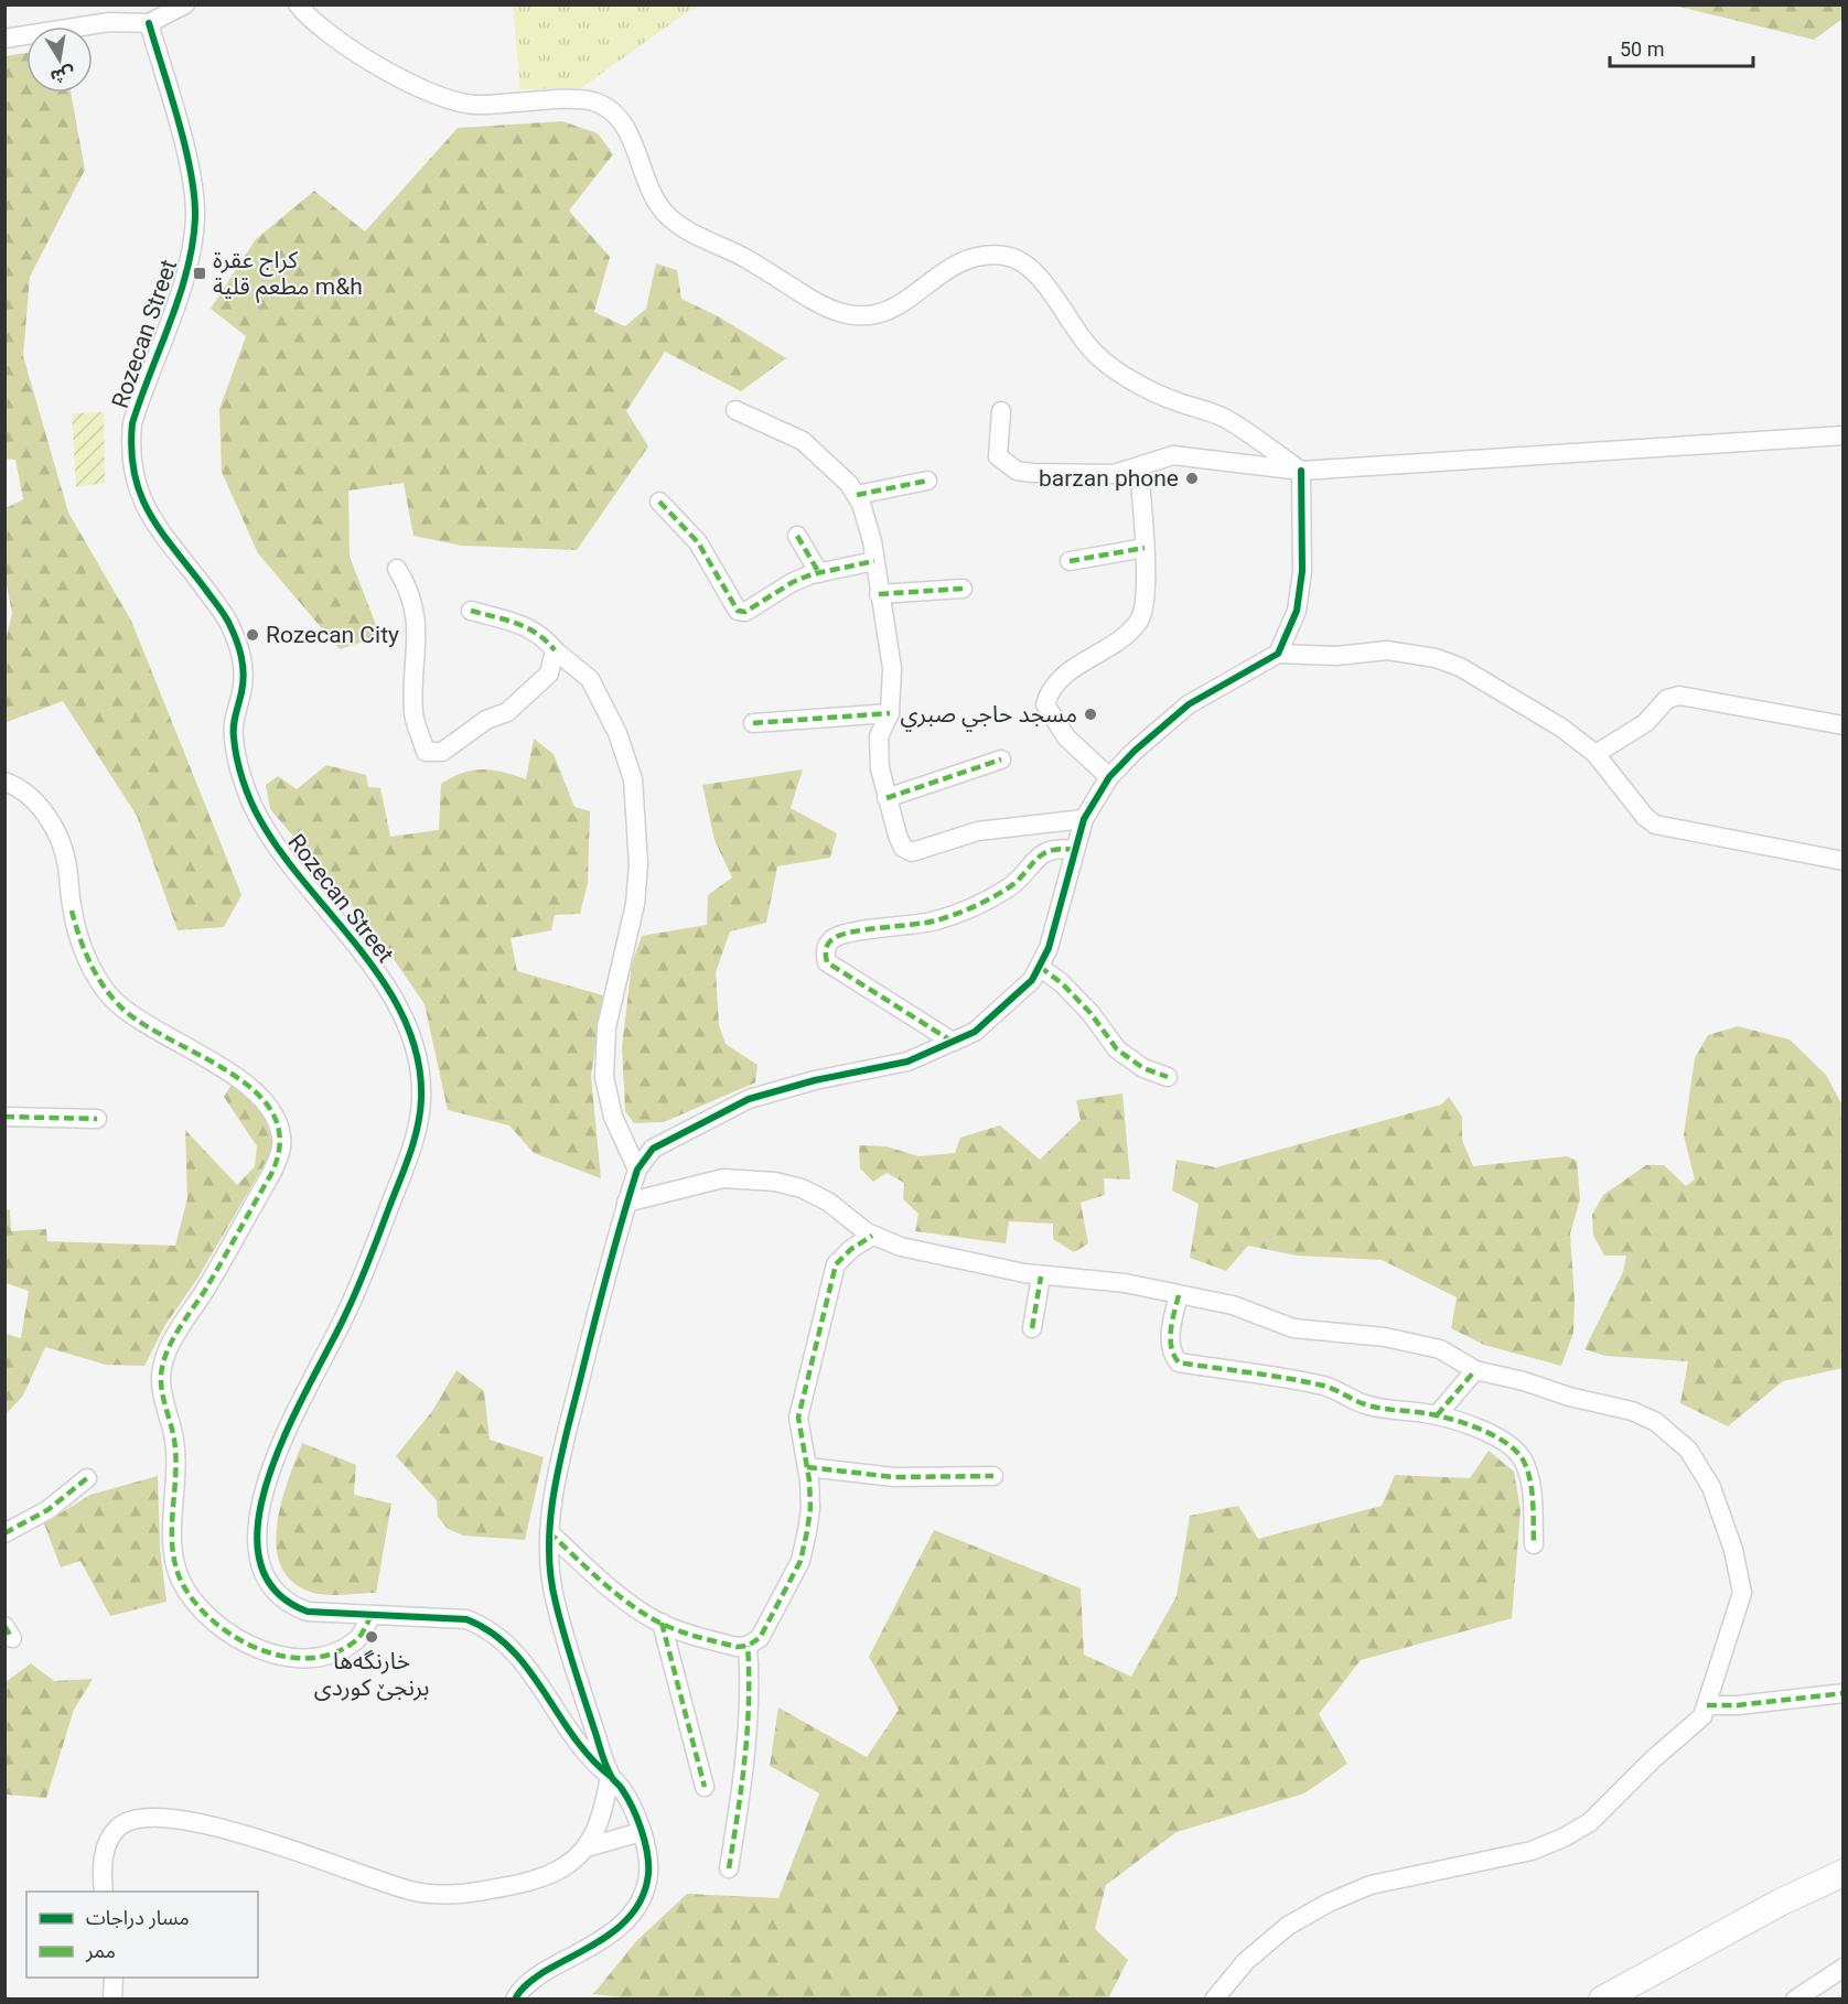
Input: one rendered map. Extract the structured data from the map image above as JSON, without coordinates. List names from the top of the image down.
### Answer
{
  "streets": {
    "street": ["Rozecan Street"]
  },
  "places": {
    "transit": ["كراج عقرة مطعم قلية m&h"],
    "other": [
      "barzan phone",
      "Rozecan City",
      "مسجد حاجي صبري",
      "خارنگەها برنجێ کوردی"
    ]
  },
  "legend": ["مسار دراجات", "ممر"],
  "scale_bar": "50 m",
  "north": "bottom"
}
